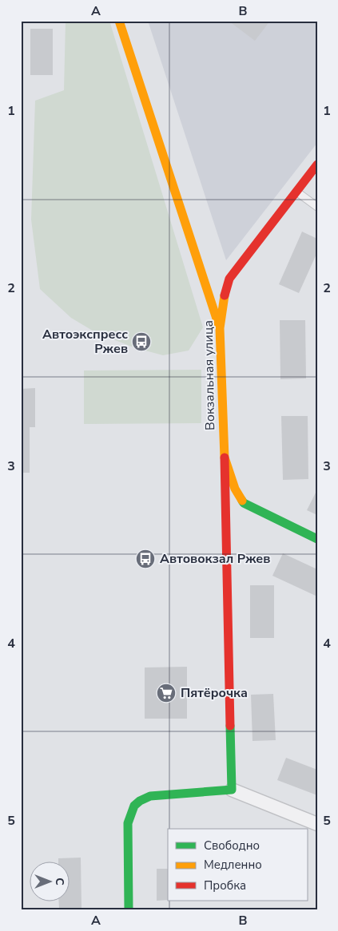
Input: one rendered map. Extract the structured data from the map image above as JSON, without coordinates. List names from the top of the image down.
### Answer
{
  "streets": {
    "street": ["Вокзальная улица"]
  },
  "places": {
    "bus stop": ["Автоэкспресс Ржев", "Автовокзал Ржев"],
    "supermarket": ["Пятёрочка"]
  },
  "legend": ["Свободно", "Медленно", "Пробка"],
  "north": "right",
  "grid": {
    "columns": ["A", "B"],
    "rows": [
      "1",
      "2",
      "3",
      "4",
      "5"
    ]
  }
}
